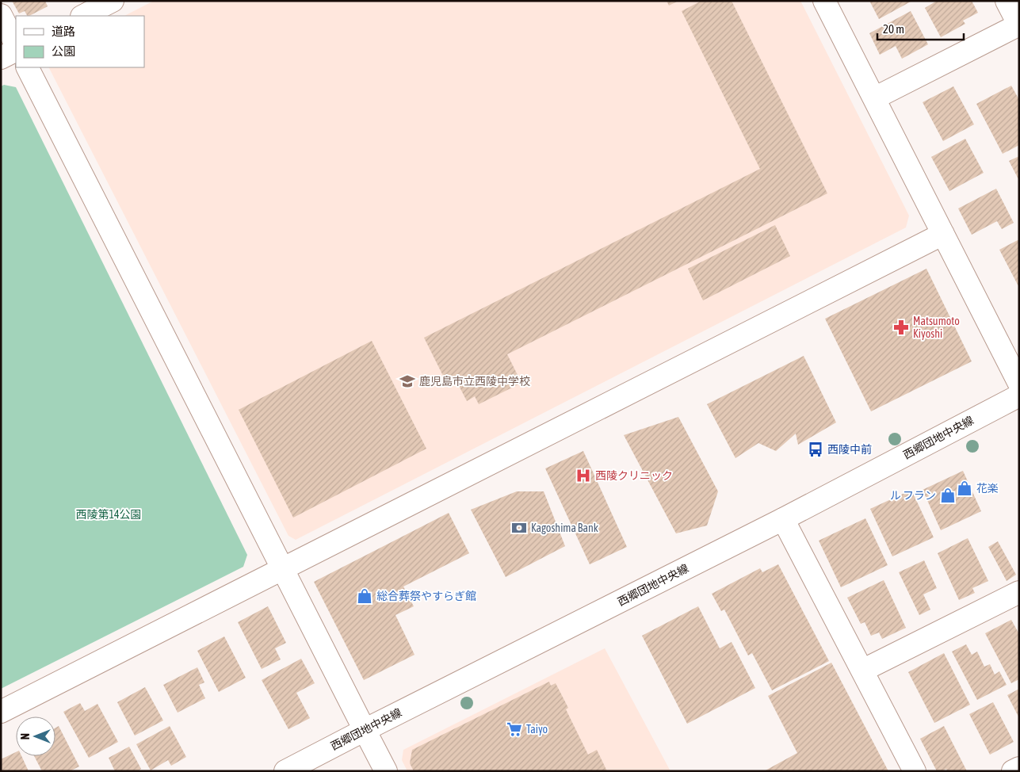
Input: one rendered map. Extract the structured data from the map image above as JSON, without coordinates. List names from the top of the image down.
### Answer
{
  "streets": {
    "street": ["西郷団地中央線"]
  },
  "parks": ["西陵第14公園"],
  "places": {
    "pharmacy": ["Matsumoto Kiyoshi"],
    "school or university": ["鹿児島市立西陵中学校"],
    "bus stop": ["西陵中前"],
    "hospital": ["西陵クリニック"],
    "shop": ["花楽", "ル フラン", "総合葬祭やすらぎ館"],
    "bank": ["Kagoshima Bank"],
    "supermarket": ["Taiyo"]
  },
  "legend": ["道路", "公園"],
  "scale_bar": "20 m",
  "north": "left"
}
